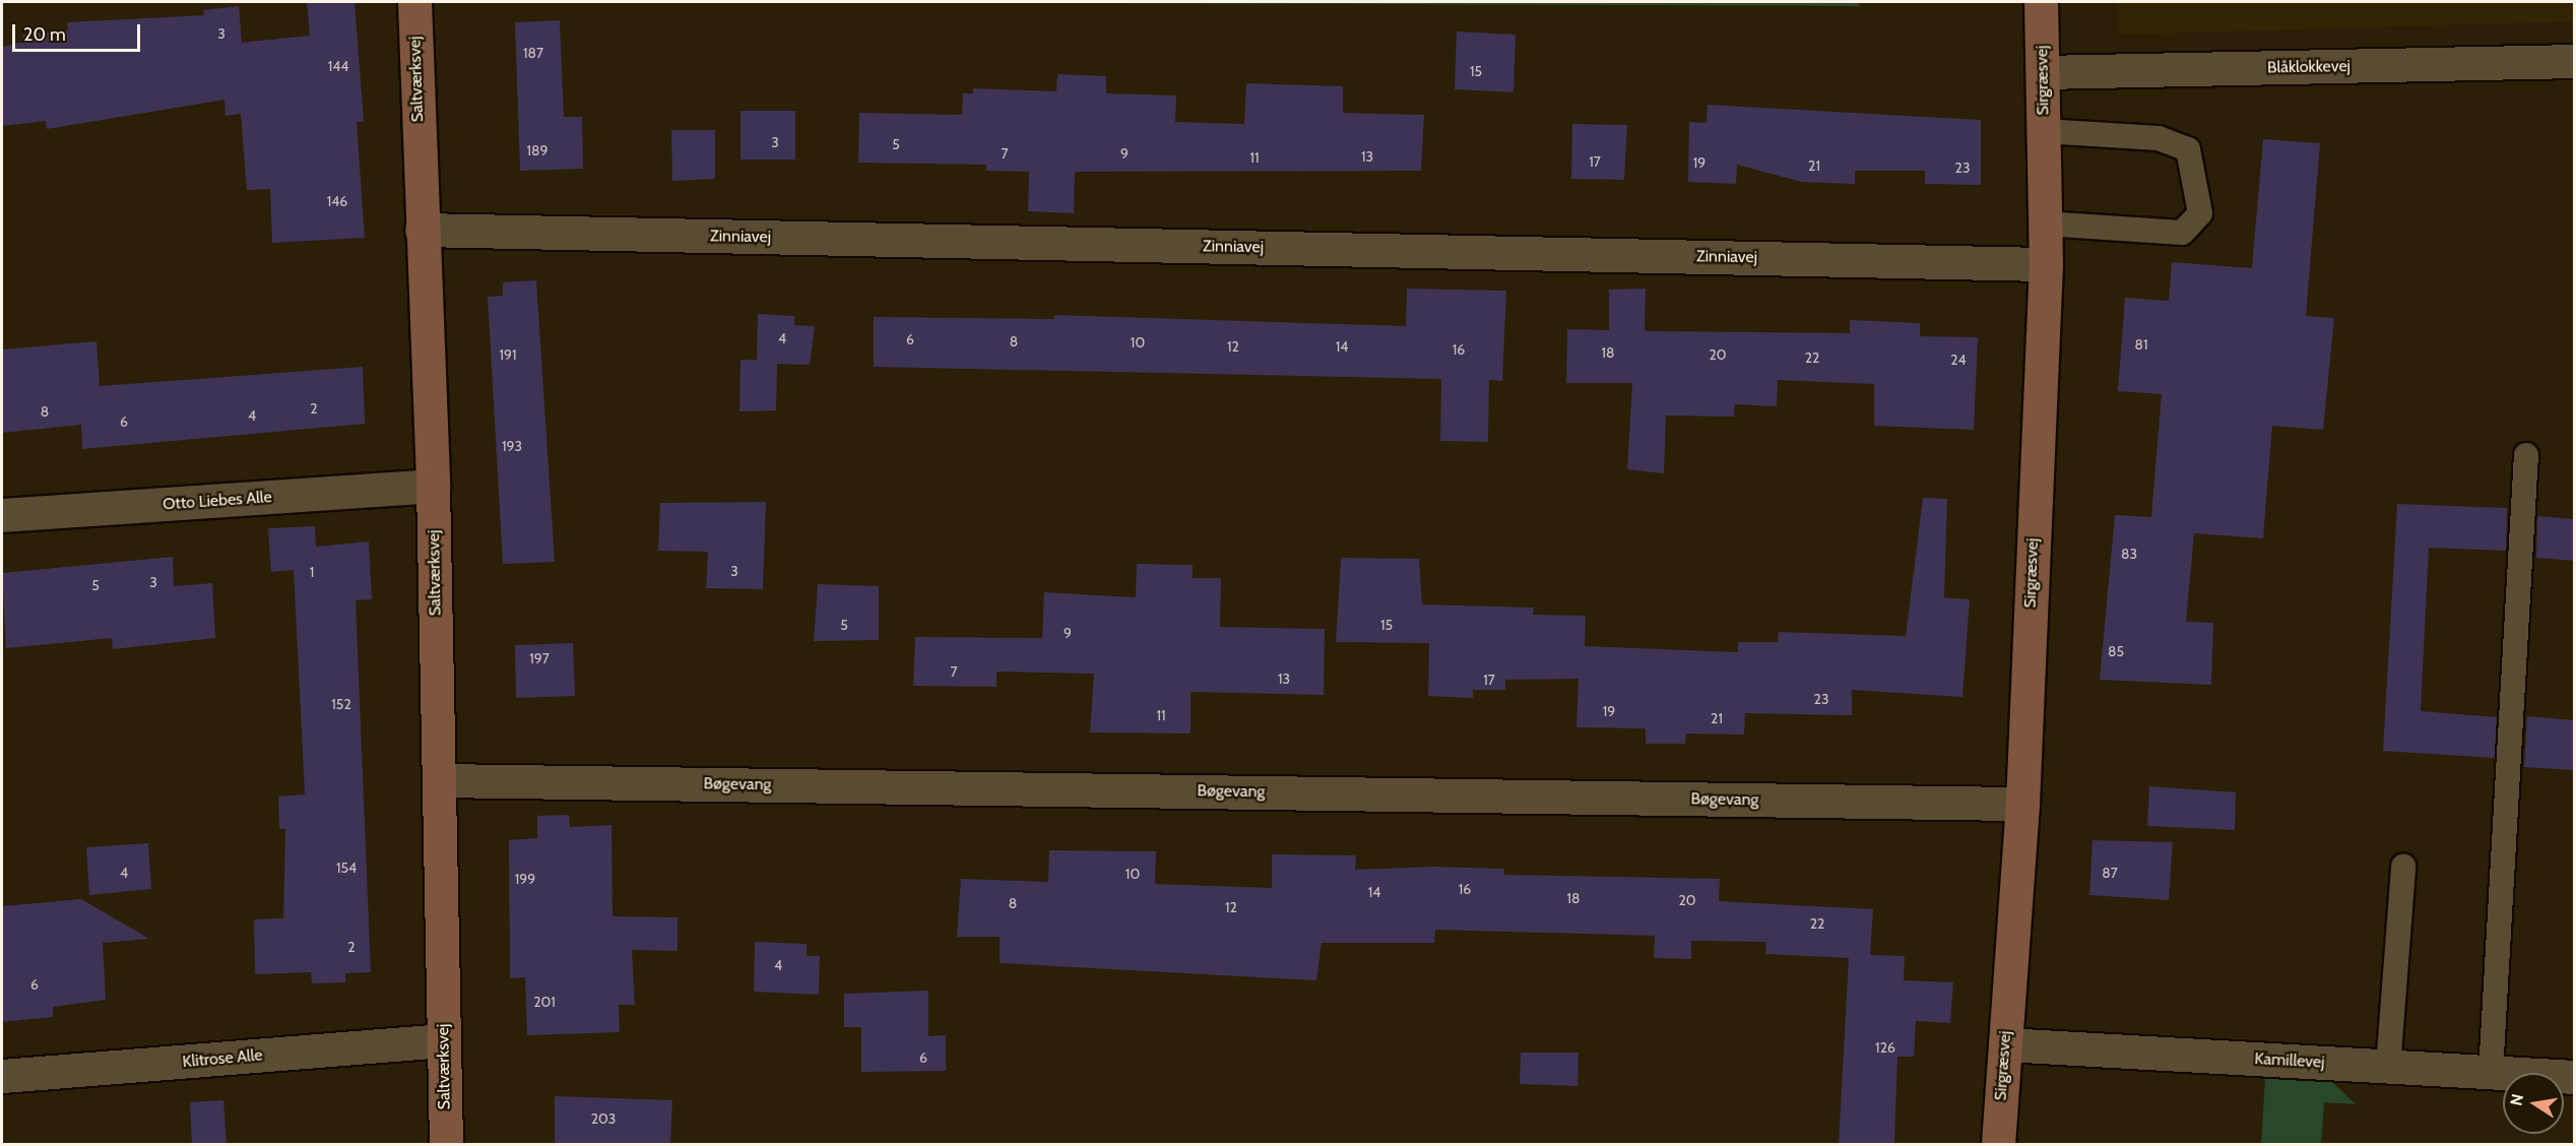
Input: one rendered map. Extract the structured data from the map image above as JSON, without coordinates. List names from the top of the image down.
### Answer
{
  "streets": {
    "street": [
      "Blåklokkevej",
      "Saltværksvej",
      "Sirgræsvej",
      "Zinniavej",
      "Otto Liebes Alle",
      "Bøgevang",
      "Klitrose Alle",
      "Kamillevej"
    ]
  },
  "crossings": [
    ["Blåklokkevej", "Sirgræsvej"],
    ["Saltværksvej", "Zinniavej"],
    ["Saltværksvej", "Otto Liebes Alle"],
    ["Saltværksvej", "Bøgevang"],
    ["Saltværksvej", "Klitrose Alle"],
    ["Sirgræsvej", "Zinniavej"],
    ["Sirgræsvej", "Bøgevang"],
    ["Sirgræsvej", "Kamillevej"]
  ],
  "house_numbers": [
    "3",
    "187",
    "144",
    "15",
    "3",
    "5",
    "189",
    "7",
    "9",
    "13",
    "11",
    "17",
    "19",
    "21",
    "23",
    "146",
    "4",
    "6",
    "8",
    "10",
    "81",
    "12",
    "14",
    "16",
    "18",
    "191",
    "20",
    "22",
    "24",
    "2",
    "8",
    "4",
    "6",
    "193",
    "83",
    "3",
    "1",
    "3",
    "5",
    "5",
    "15",
    "9",
    "85",
    "197",
    "7",
    "13",
    "17",
    "23",
    "152",
    "19",
    "11",
    "21",
    "154",
    "4",
    "87",
    "10",
    "199",
    "16",
    "14",
    "18",
    "20",
    "8",
    "12",
    "22",
    "2",
    "4",
    "6",
    "201",
    "126",
    "6",
    "203"
  ],
  "scale_bar": "20 m",
  "north": "left"
}
